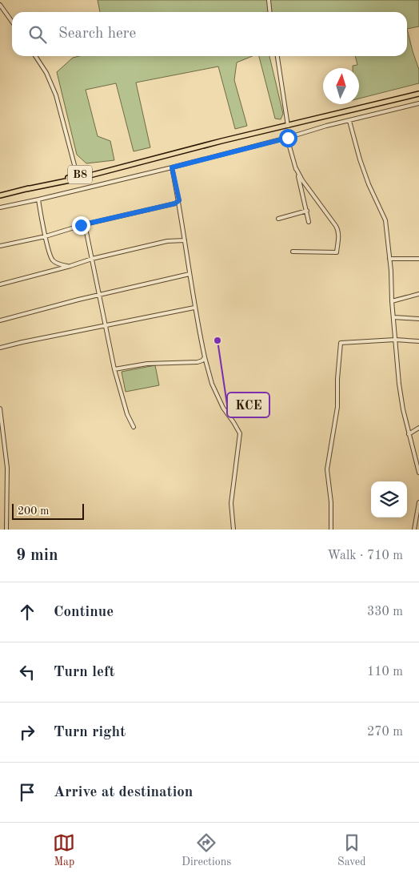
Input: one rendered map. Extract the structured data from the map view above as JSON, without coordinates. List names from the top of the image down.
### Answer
{
  "streets": {
    "highway": ["B8"]
  },
  "places": ["KCE"],
  "scale_bar": "200 m",
  "north": "top",
  "page": {
    "search": "Search here",
    "scale": "200 m",
    "heading": ["9 min", "Walk · 710 m"],
    "list": [
      ["Continue", "330 m"],
      ["Turn left", "110 m"],
      ["Turn right", "270 m"],
      "Arrive at destination"
    ],
    "nav": ["Map", "Directions", "Saved"]
  }
}
